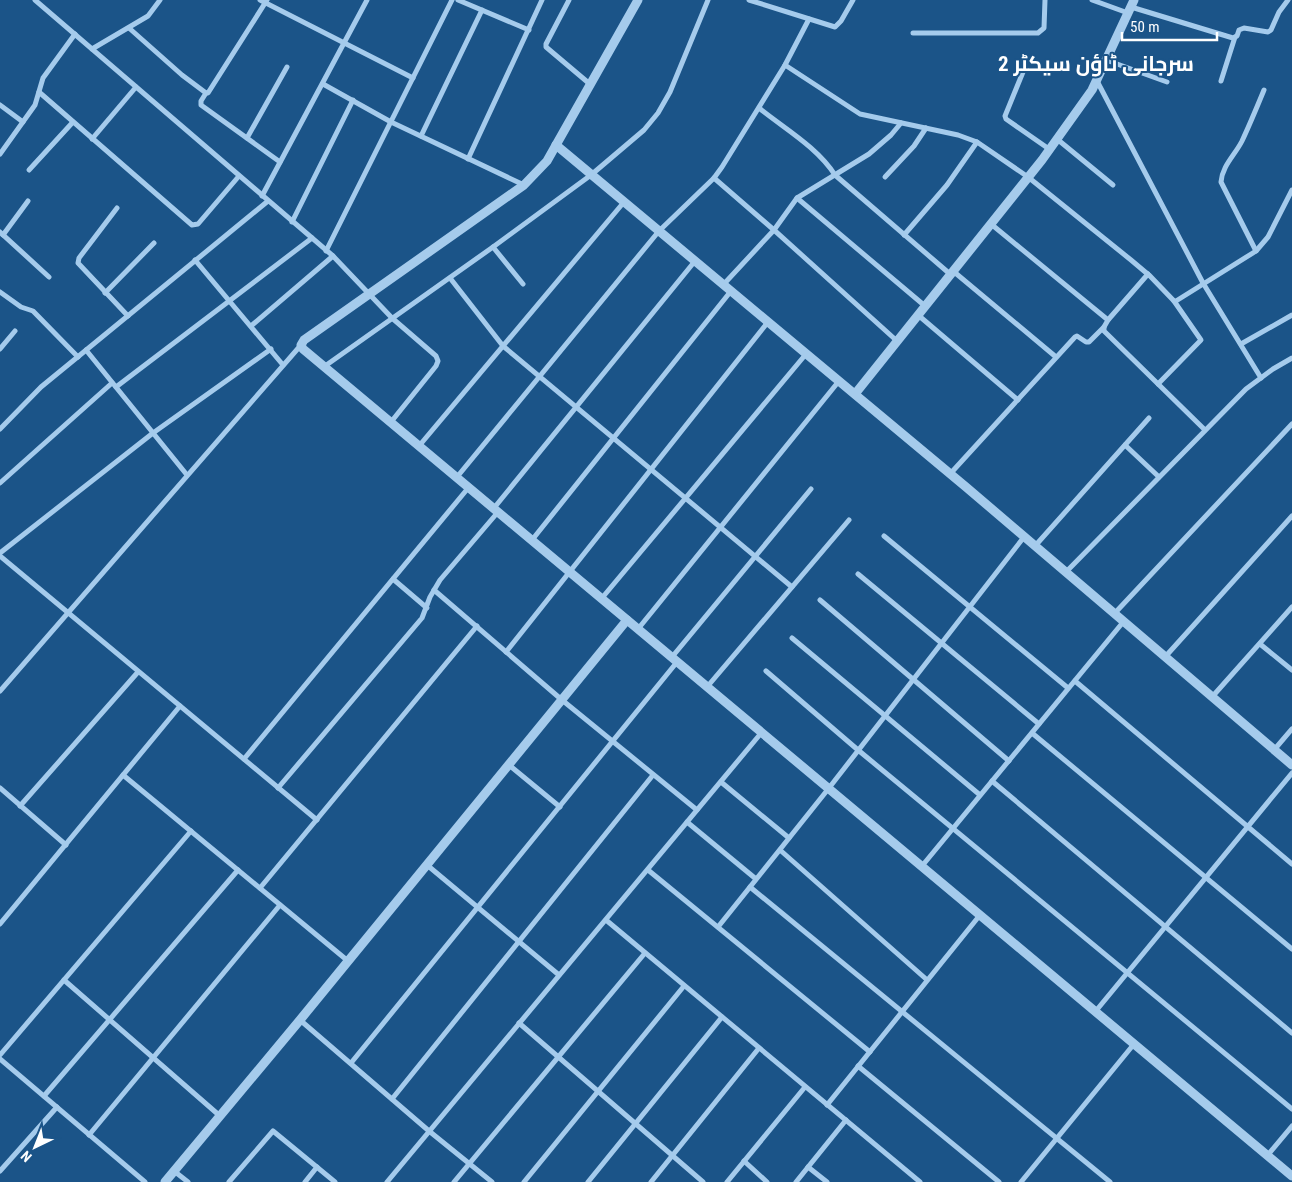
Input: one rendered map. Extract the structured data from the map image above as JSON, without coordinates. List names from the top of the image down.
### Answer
{
  "districts": ["سرجانی ٹاؤن سیکٹر 2"],
  "scale_bar": "50 m",
  "north": "bottom left"
}
